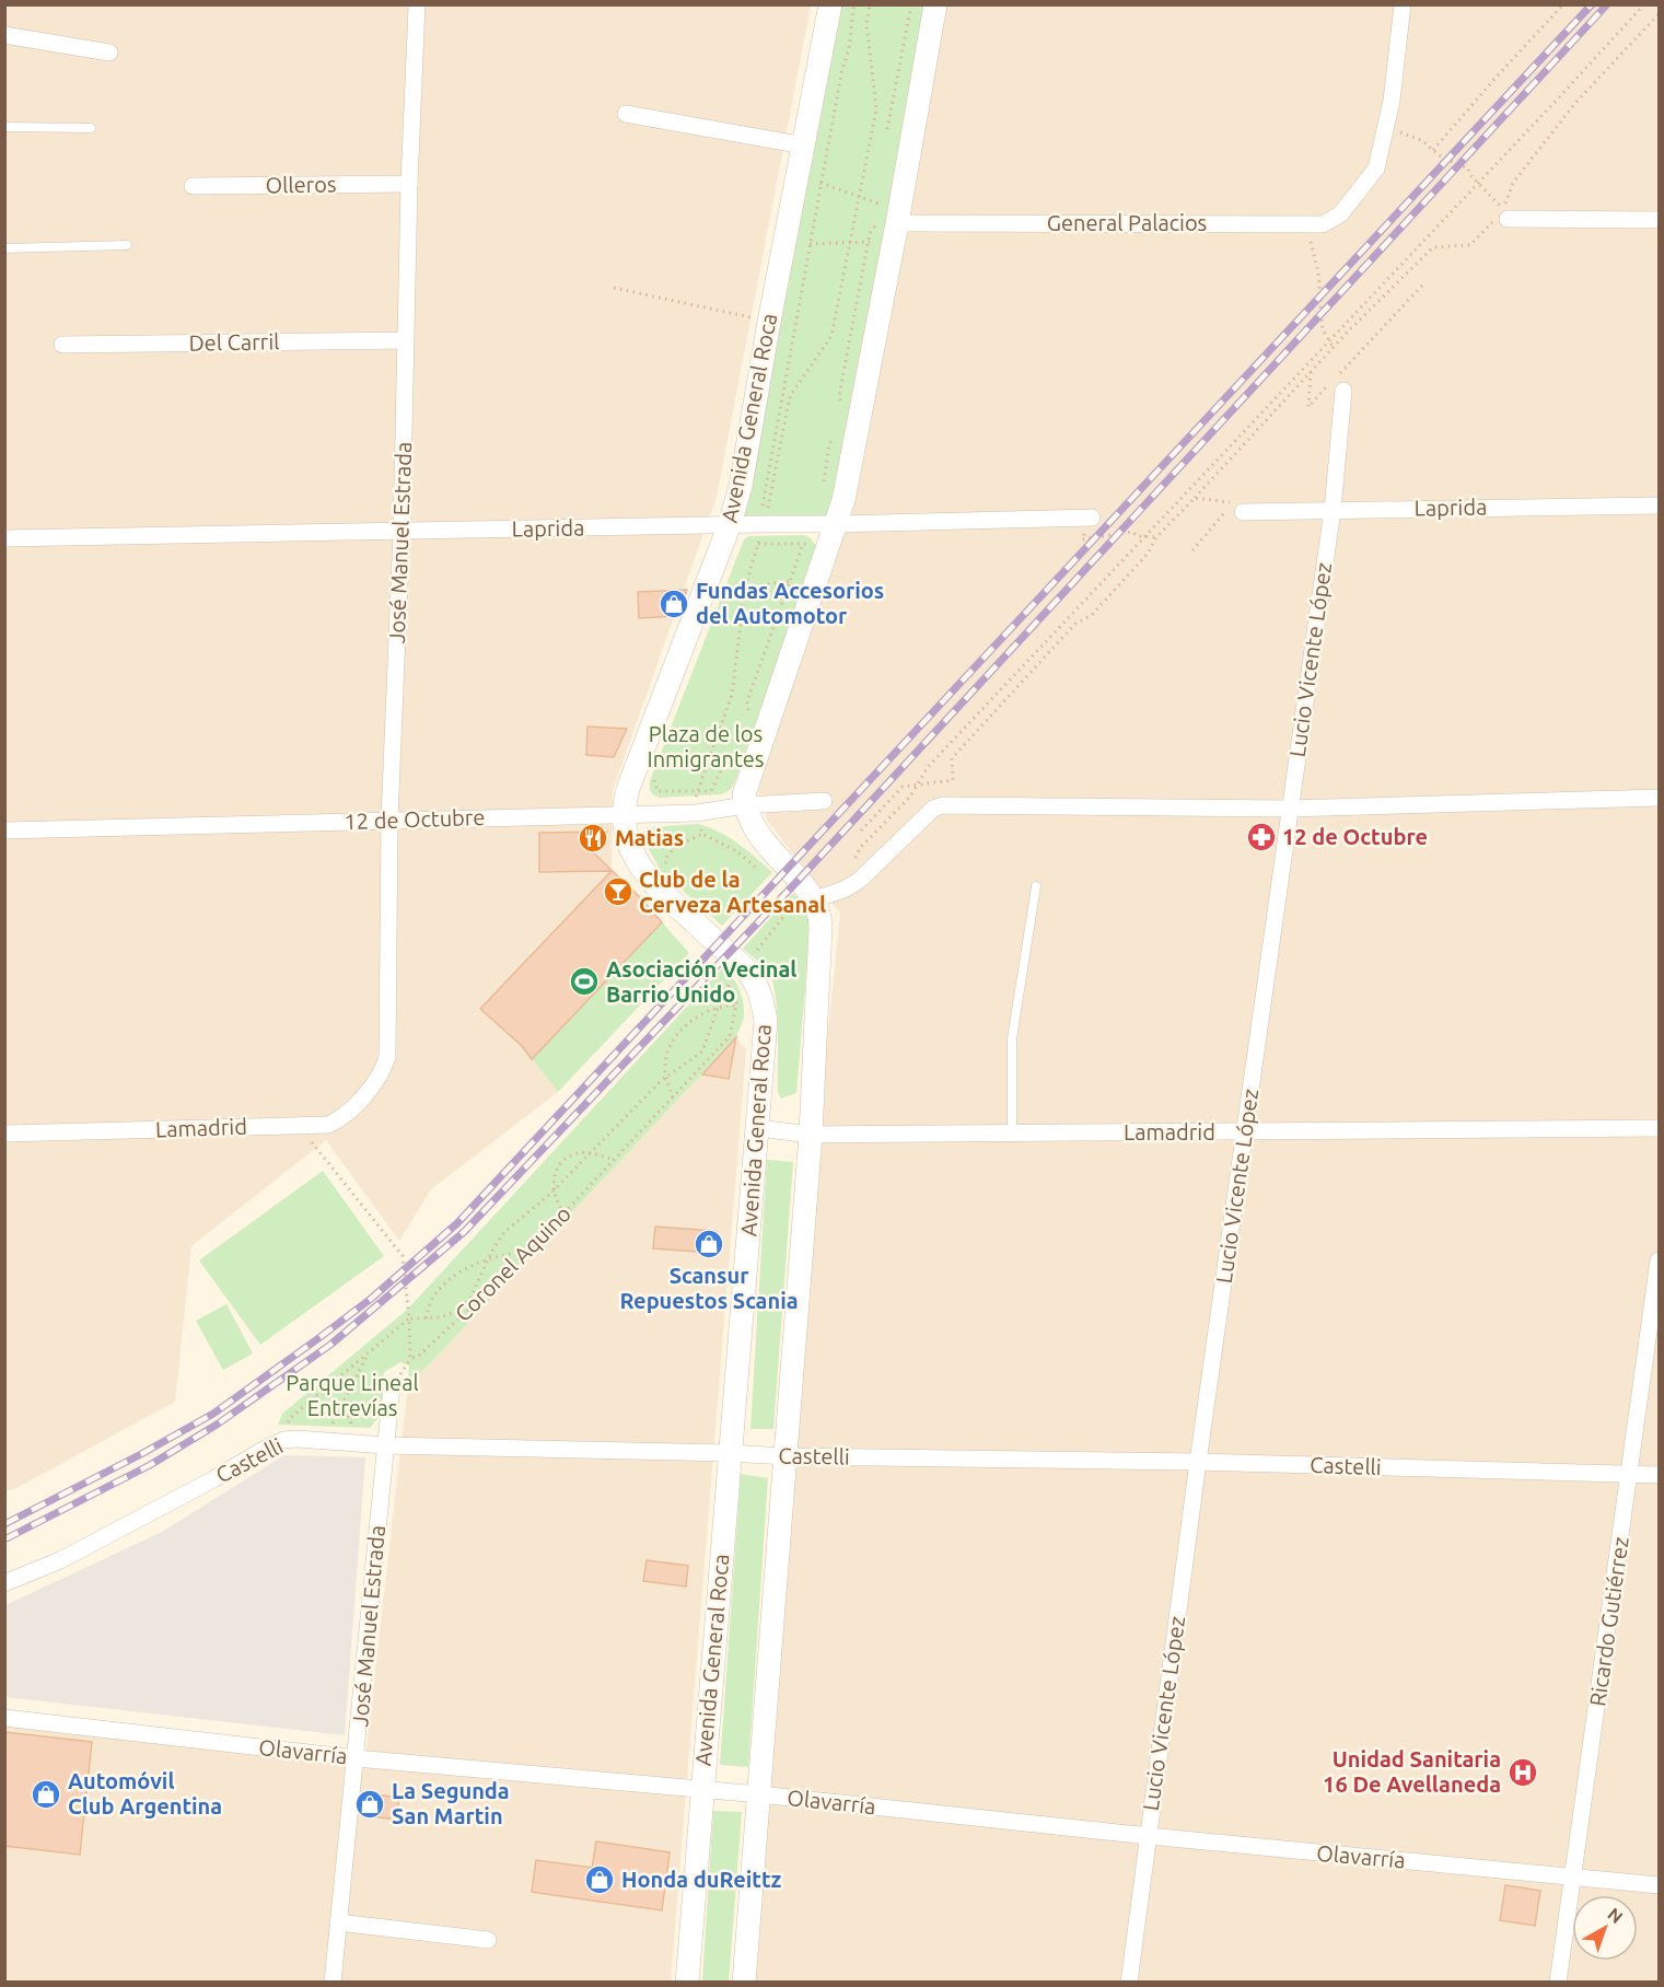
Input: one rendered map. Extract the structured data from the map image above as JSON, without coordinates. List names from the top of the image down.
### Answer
{
  "streets": {
    "main road": ["Avenida General Roca"],
    "street": [
      "Olleros",
      "General Palacios",
      "Del Carril",
      "Laprida",
      "José Manuel Estrada",
      "Lucio Vicente López",
      "12 de Octubre",
      "Lamadrid",
      "Castelli",
      "Ricardo Gutiérrez",
      "Olavarría"
    ],
    "path": ["Coronel Aquino"]
  },
  "crossings": [
    ["Olleros", "José Manuel Estrada"],
    ["Del Carril", "José Manuel Estrada"],
    ["Avenida General Roca", "Laprida"],
    ["Avenida General Roca", "12 de Octubre"],
    ["Avenida General Roca", "Lamadrid"],
    ["Avenida General Roca", "Castelli"],
    ["Avenida General Roca", "Olavarría"],
    ["Laprida", "José Manuel Estrada"],
    ["Laprida", "Lucio Vicente López"],
    ["José Manuel Estrada", "12 de Octubre"],
    ["José Manuel Estrada", "Lamadrid"],
    ["José Manuel Estrada", "Castelli"],
    ["José Manuel Estrada", "Olavarría"],
    ["Lucio Vicente López", "Lamadrid"],
    ["Lucio Vicente López", "Castelli"],
    ["Lucio Vicente López", "Olavarría"],
    ["Castelli", "Ricardo Gutiérrez"],
    ["Ricardo Gutiérrez", "Olavarría"]
  ],
  "parks": ["Plaza de los Inmigrantes", "Parque Lineal Entrevías"],
  "places": {
    "shop": [
      "Fundas Accesorios del Automotor",
      "Scansur Repuestos Scania",
      "Automóvil Club Argentina",
      "La Segunda San Martin",
      "Honda duReittz"
    ],
    "pharmacy": ["12 de Octubre"],
    "restaurant": ["Matias"],
    "bar": ["Club de la Cerveza Artesanal"],
    "sports": ["Asociación Vecinal Barrio Unido"],
    "hospital": ["Unidad Sanitaria 16 De Avellaneda"]
  },
  "north": "top right"
}
